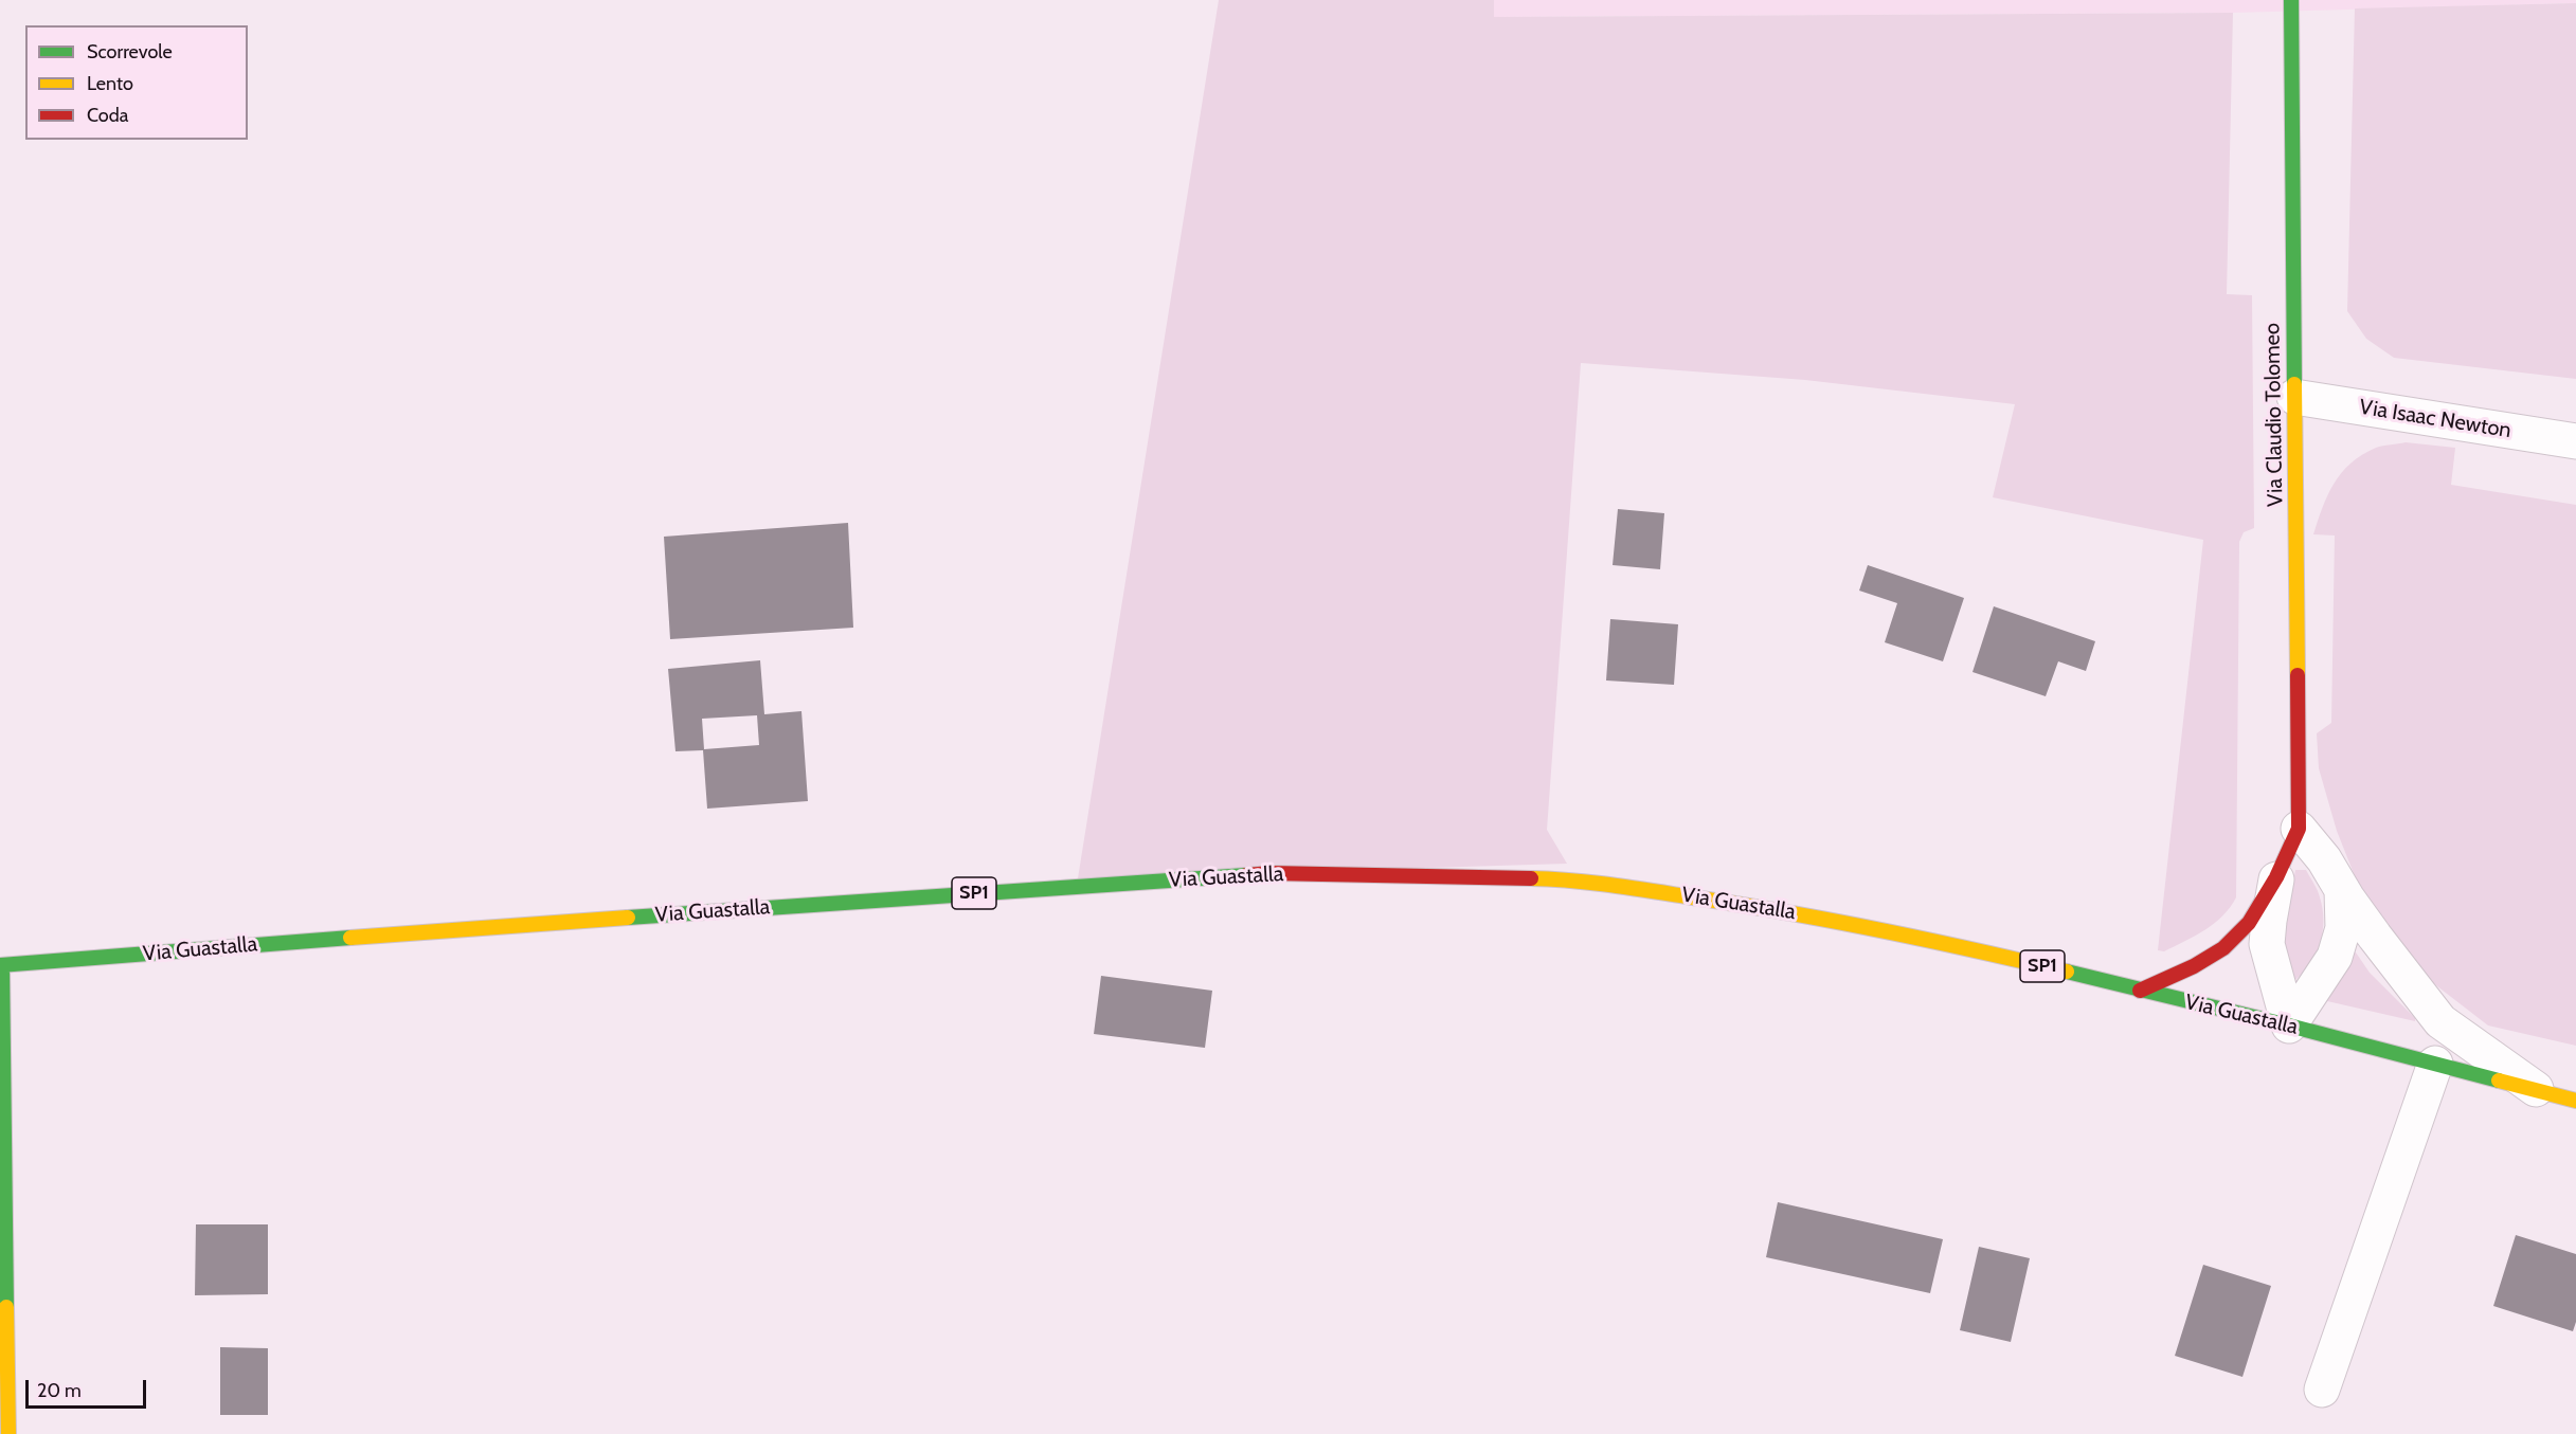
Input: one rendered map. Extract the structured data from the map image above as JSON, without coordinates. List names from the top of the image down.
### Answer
{
  "streets": {
    "main road": ["Via Claudio Tolomeo", "Via Guastalla", "SP1"],
    "street": ["Via Isaac Newton"]
  },
  "crossings": [
    ["Via Claudio Tolomeo", "Via Isaac Newton"]
  ],
  "legend": ["Scorrevole", "Lento", "Coda"],
  "scale_bar": "20 m"
}
